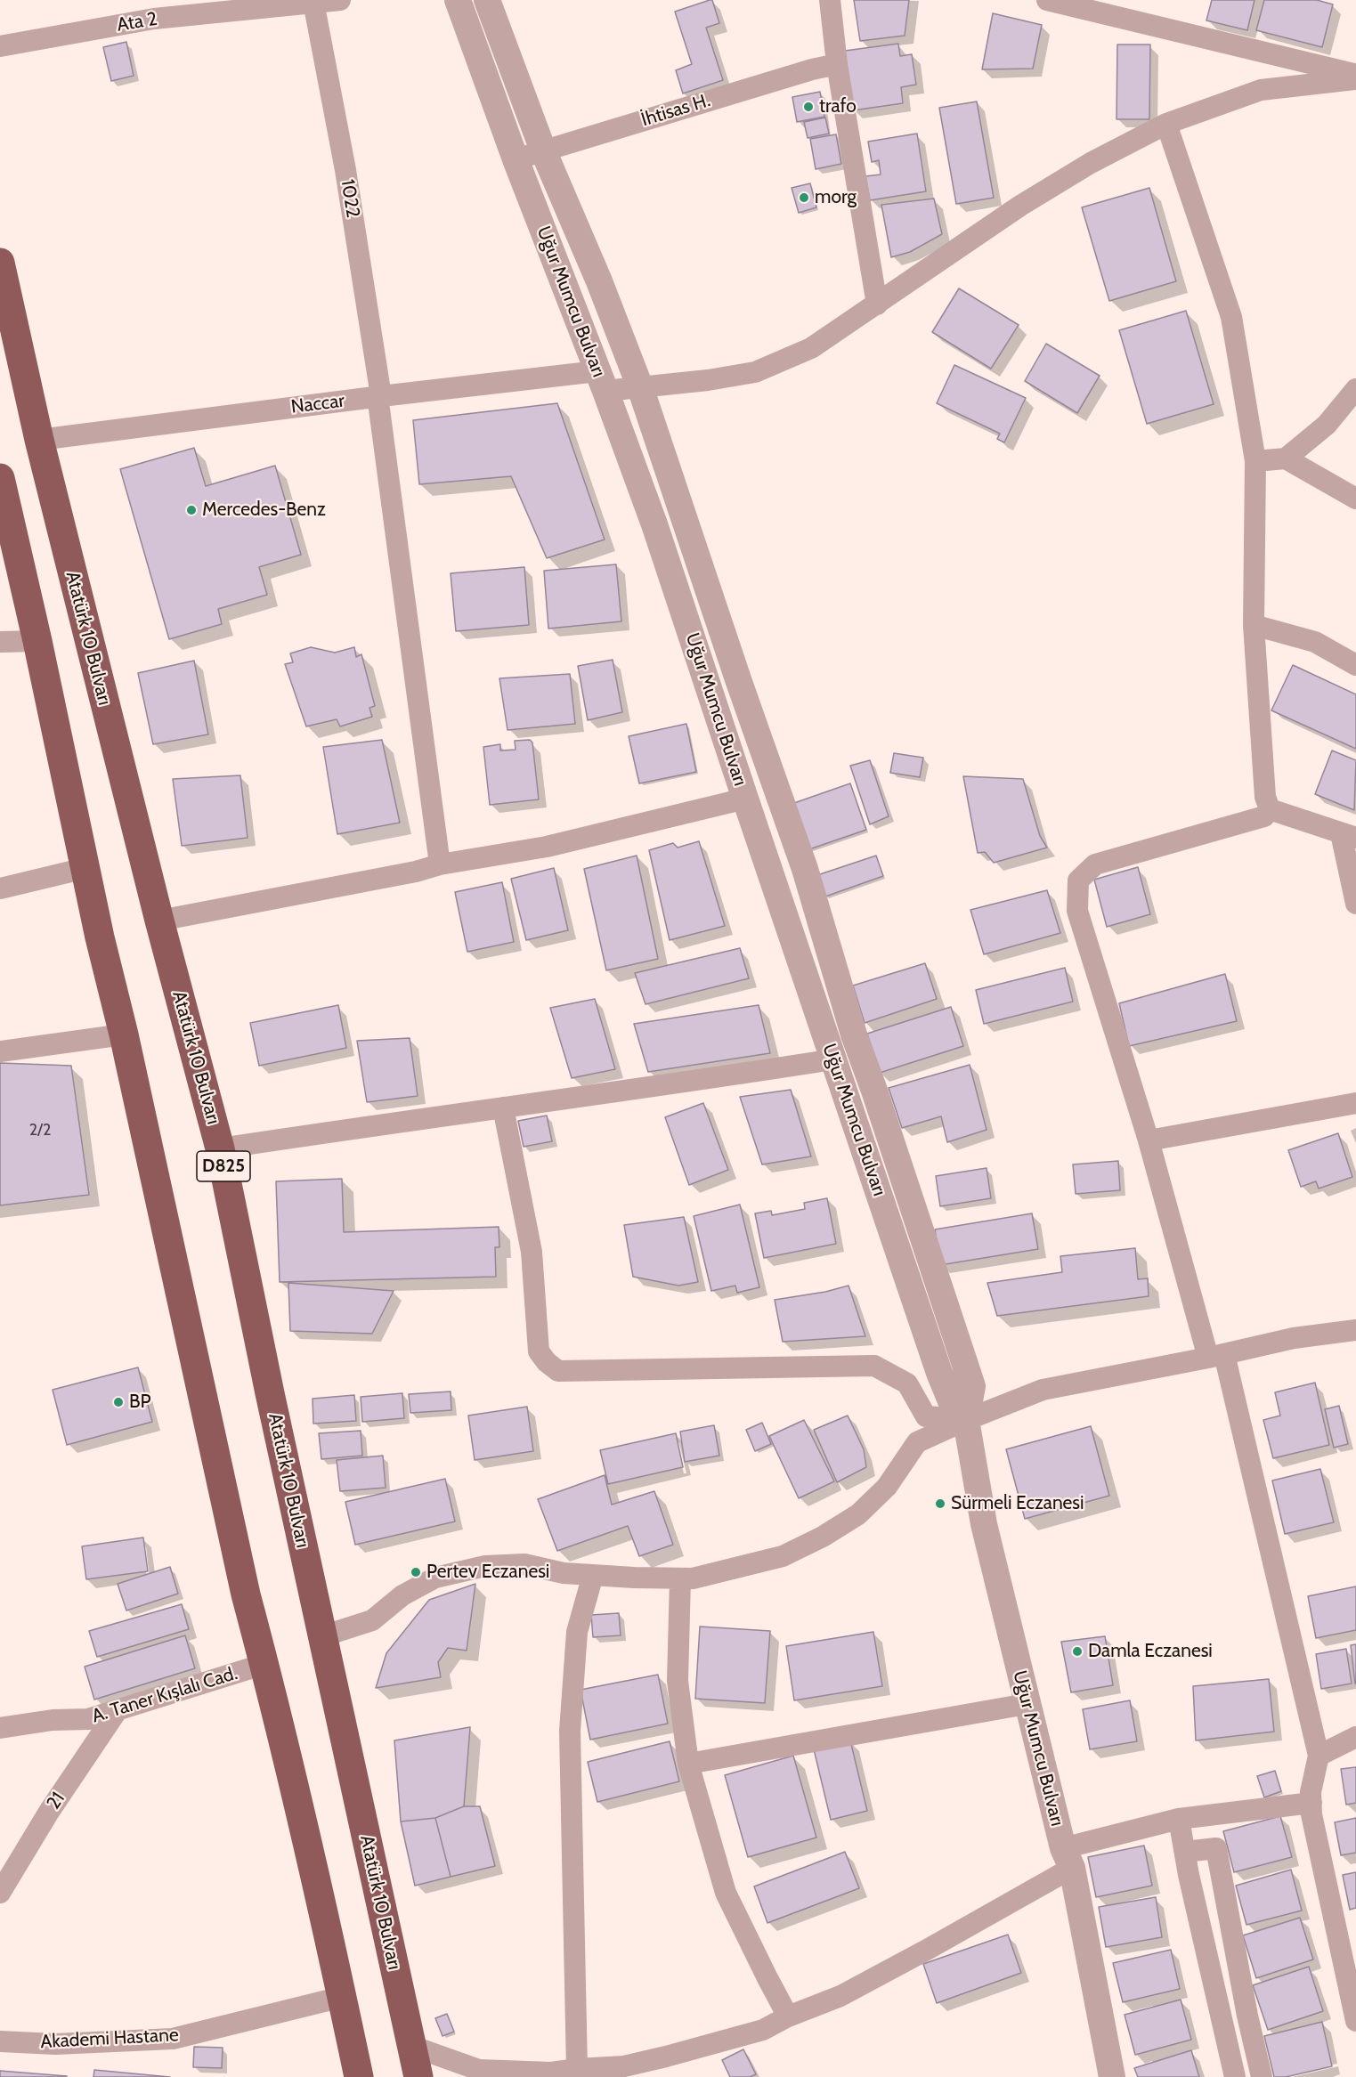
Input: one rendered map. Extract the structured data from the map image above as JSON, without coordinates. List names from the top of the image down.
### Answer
{
  "streets": {
    "highway": ["Atatürk 10 Bulvarı", "D825"],
    "street": [
      "Ata 2",
      "İhtisas H.",
      "1022",
      "Uğur Mumcu Bulvarı",
      "Naccar",
      "A. Taner Kışlalı Cad.",
      "21",
      "Akademi Hastane"
    ]
  },
  "crossings": [
    ["Ata 2", "1022"],
    ["İhtisas H.", "Uğur Mumcu Bulvarı"],
    ["1022", "Naccar"],
    ["Uğur Mumcu Bulvarı", "Naccar"],
    ["Naccar", "Atatürk 10 Bulvarı"],
    ["A. Taner Kışlalı Cad.", "21"]
  ],
  "places": [
    "trafo",
    "morg",
    "Mercedes-Benz",
    "BP",
    "Sürmeli Eczanesi",
    "Pertev Eczanesi",
    "Damla Eczanesi"
  ],
  "house_numbers": ["2/2"]
}
